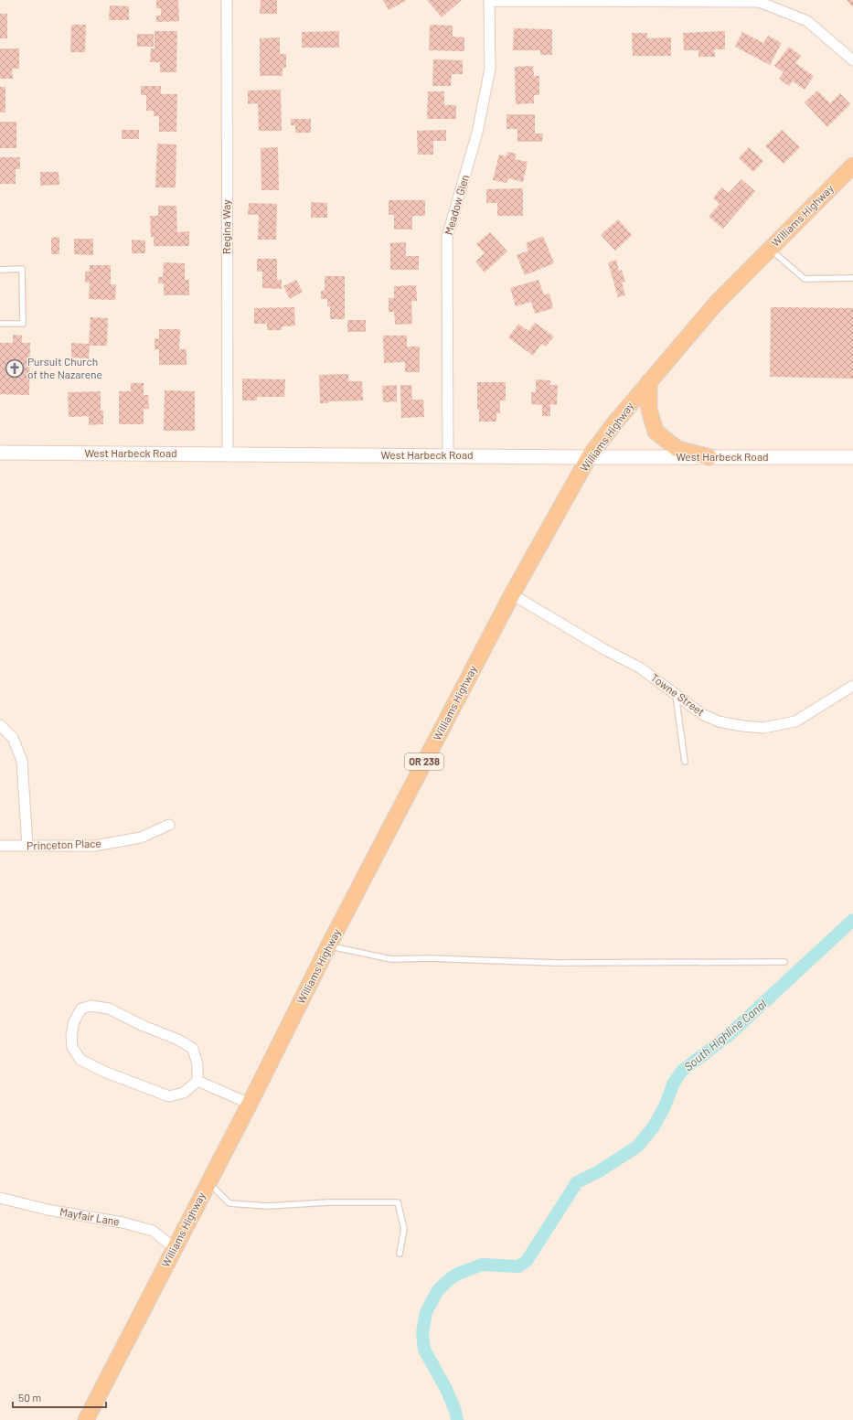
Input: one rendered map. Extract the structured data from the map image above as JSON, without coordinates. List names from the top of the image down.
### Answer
{
  "streets": {
    "main road": ["Williams Highway", "OR 238"],
    "street": [
      "Meadow Glen",
      "Regina Way",
      "West Harbeck Road",
      "Towne Street",
      "Princeton Place",
      "Mayfair Lane"
    ]
  },
  "crossings": [
    ["Meadow Glen", "West Harbeck Road"],
    ["Williams Highway", "West Harbeck Road"],
    ["Williams Highway", "Towne Street"],
    ["Williams Highway", "Mayfair Lane"],
    ["Regina Way", "West Harbeck Road"]
  ],
  "water": ["South Highline Canal"],
  "places": {
    "church": ["Pursuit Church of the Nazarene"]
  },
  "scale_bar": "50 m"
}
